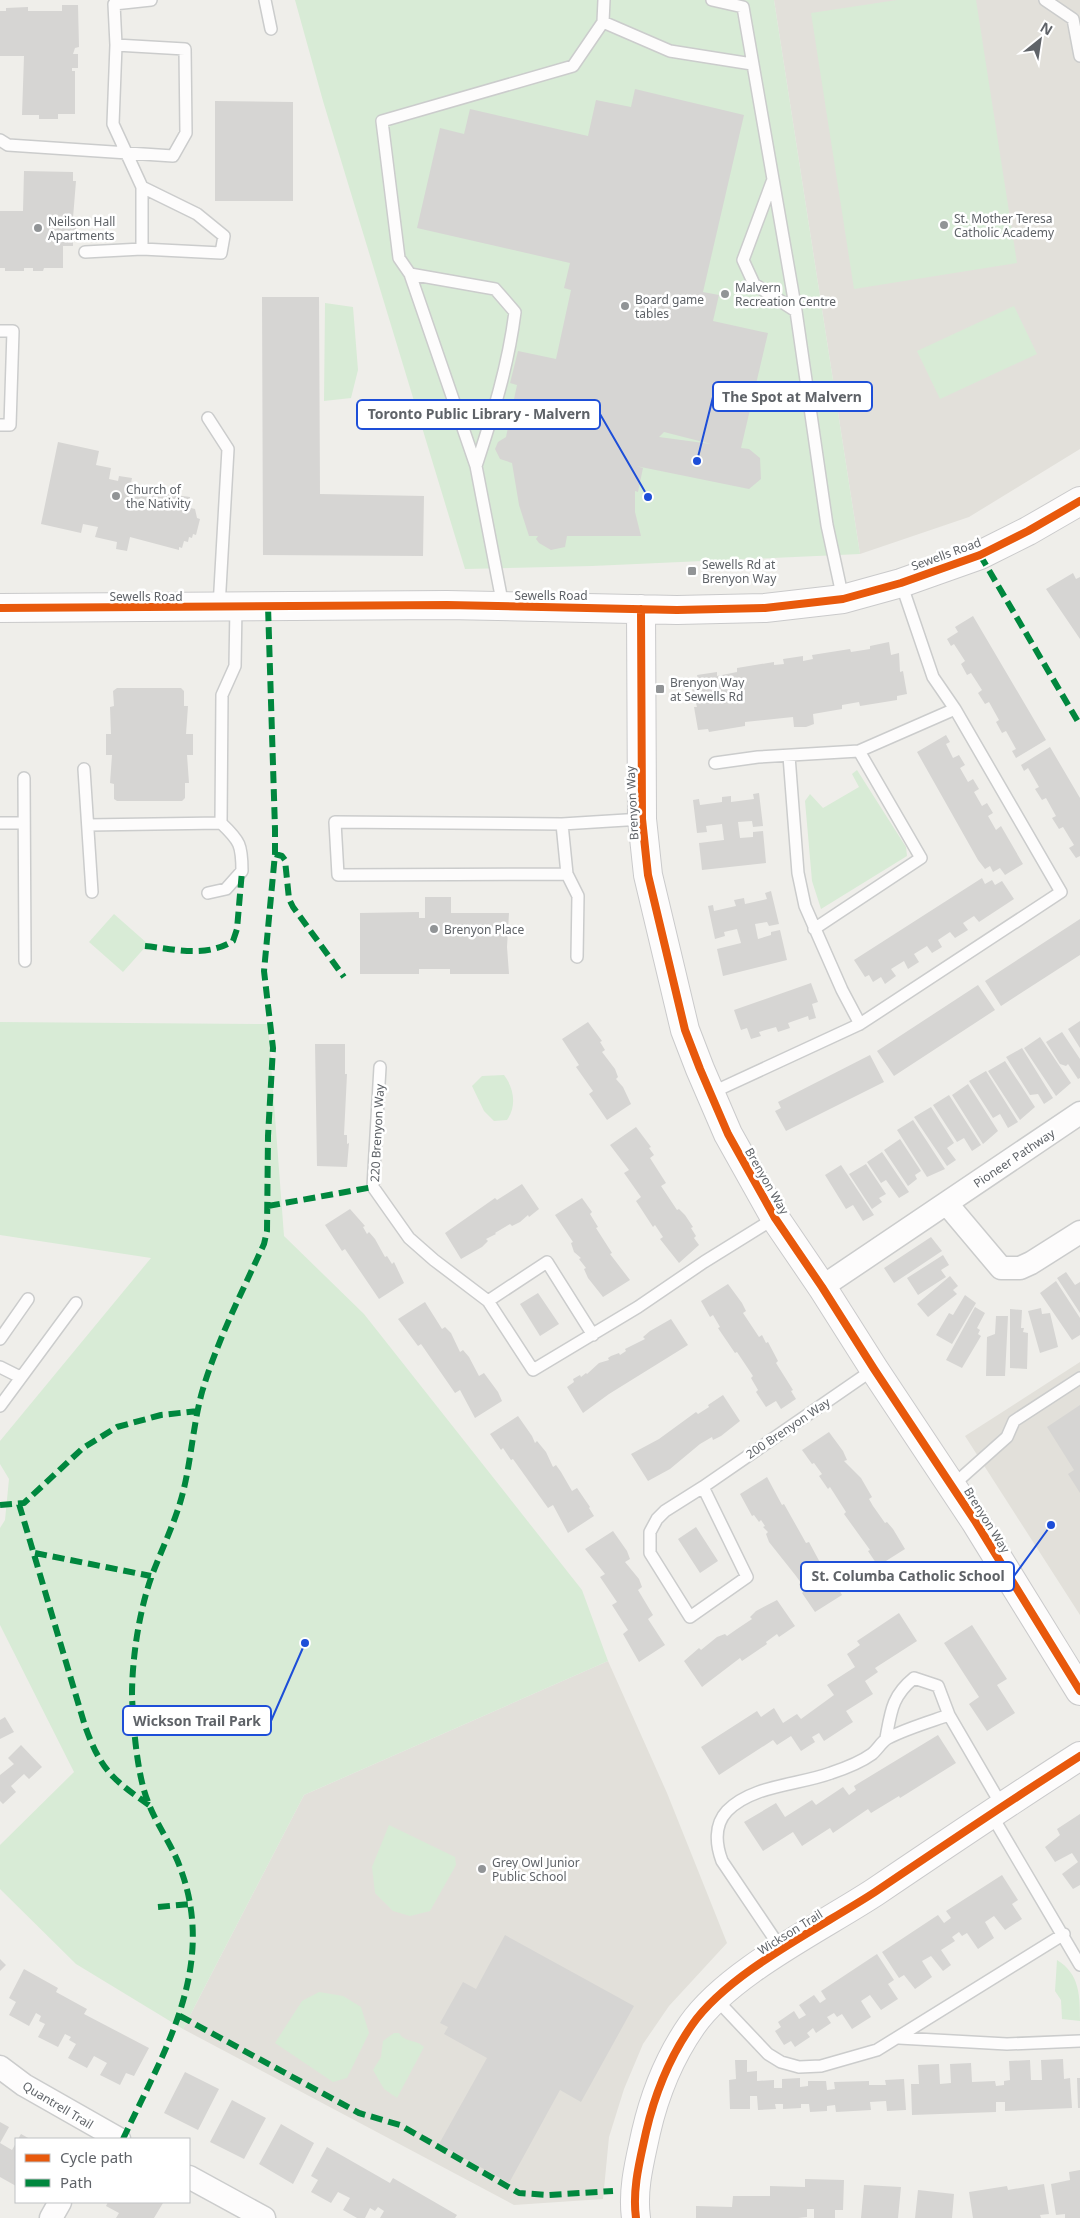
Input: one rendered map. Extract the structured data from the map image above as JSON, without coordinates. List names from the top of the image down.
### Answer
{
  "streets": {
    "street": [
      "Sewells Road",
      "Brenyon Way",
      "Pioneer Pathway",
      "Wickson Trail",
      "Quantrell Trail"
    ],
    "lane": ["220 Brenyon Way", "200 Brenyon Way"]
  },
  "crossings": [
    ["Sewells Road", "Brenyon Way"],
    ["Brenyon Way", "220 Brenyon Way"],
    ["Brenyon Way", "Pioneer Pathway"],
    ["Brenyon Way", "200 Brenyon Way"]
  ],
  "places": {
    "other": [
      "St. Mother Teresa Catholic Academy",
      "Neilson Hall Apartments",
      "Malvern Recreation Centre",
      "Board game tables",
      "The Spot at Malvern",
      "Church of the Nativity",
      "Toronto Public Library - Malvern",
      "Brenyon Place",
      "St. Columba Catholic School",
      "Wickson Trail Park",
      "Grey Owl Junior Public School"
    ],
    "transit": ["Sewells Rd at Brenyon Way", "Brenyon Way at Sewells Rd"]
  },
  "legend": ["Cycle path", "Path"],
  "north": "top right"
}
